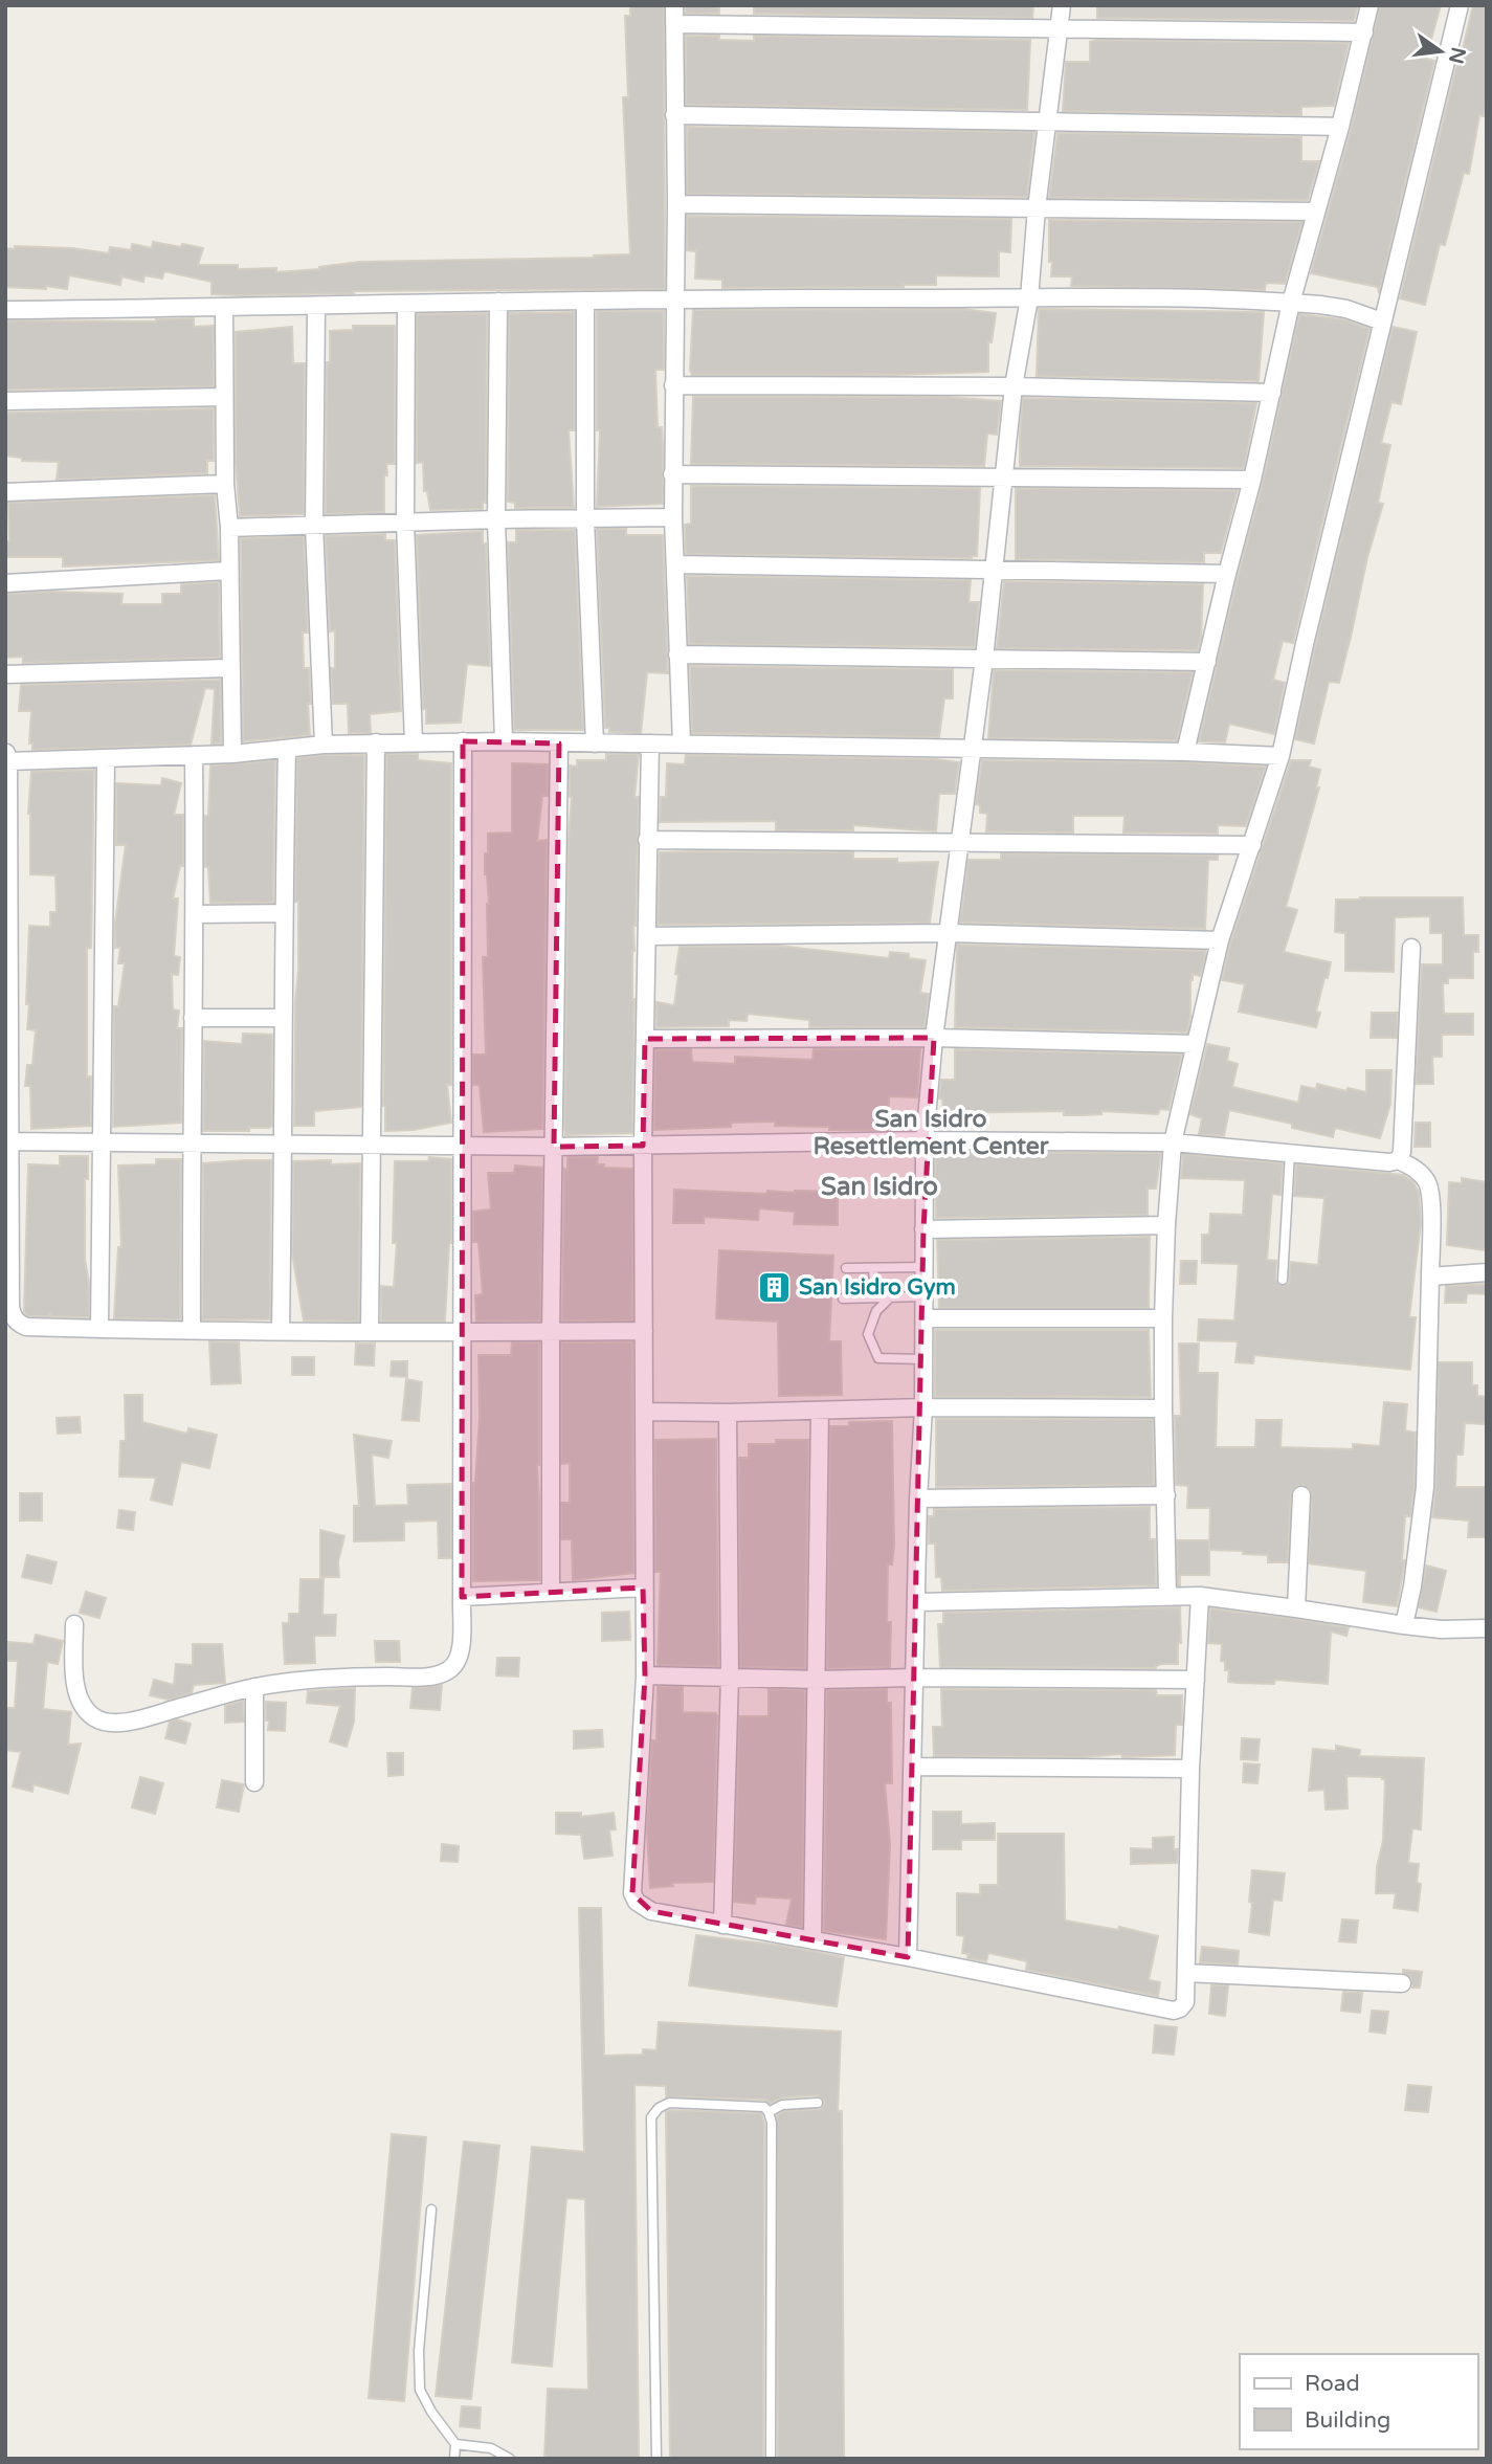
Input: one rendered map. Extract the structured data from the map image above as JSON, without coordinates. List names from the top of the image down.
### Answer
{
  "districts": ["San Isidro Resettlement Center", "San Isidro"],
  "places": {
    "building": ["San Isidro Gym"]
  },
  "legend": ["Road", "Building"],
  "north": "right"
}
